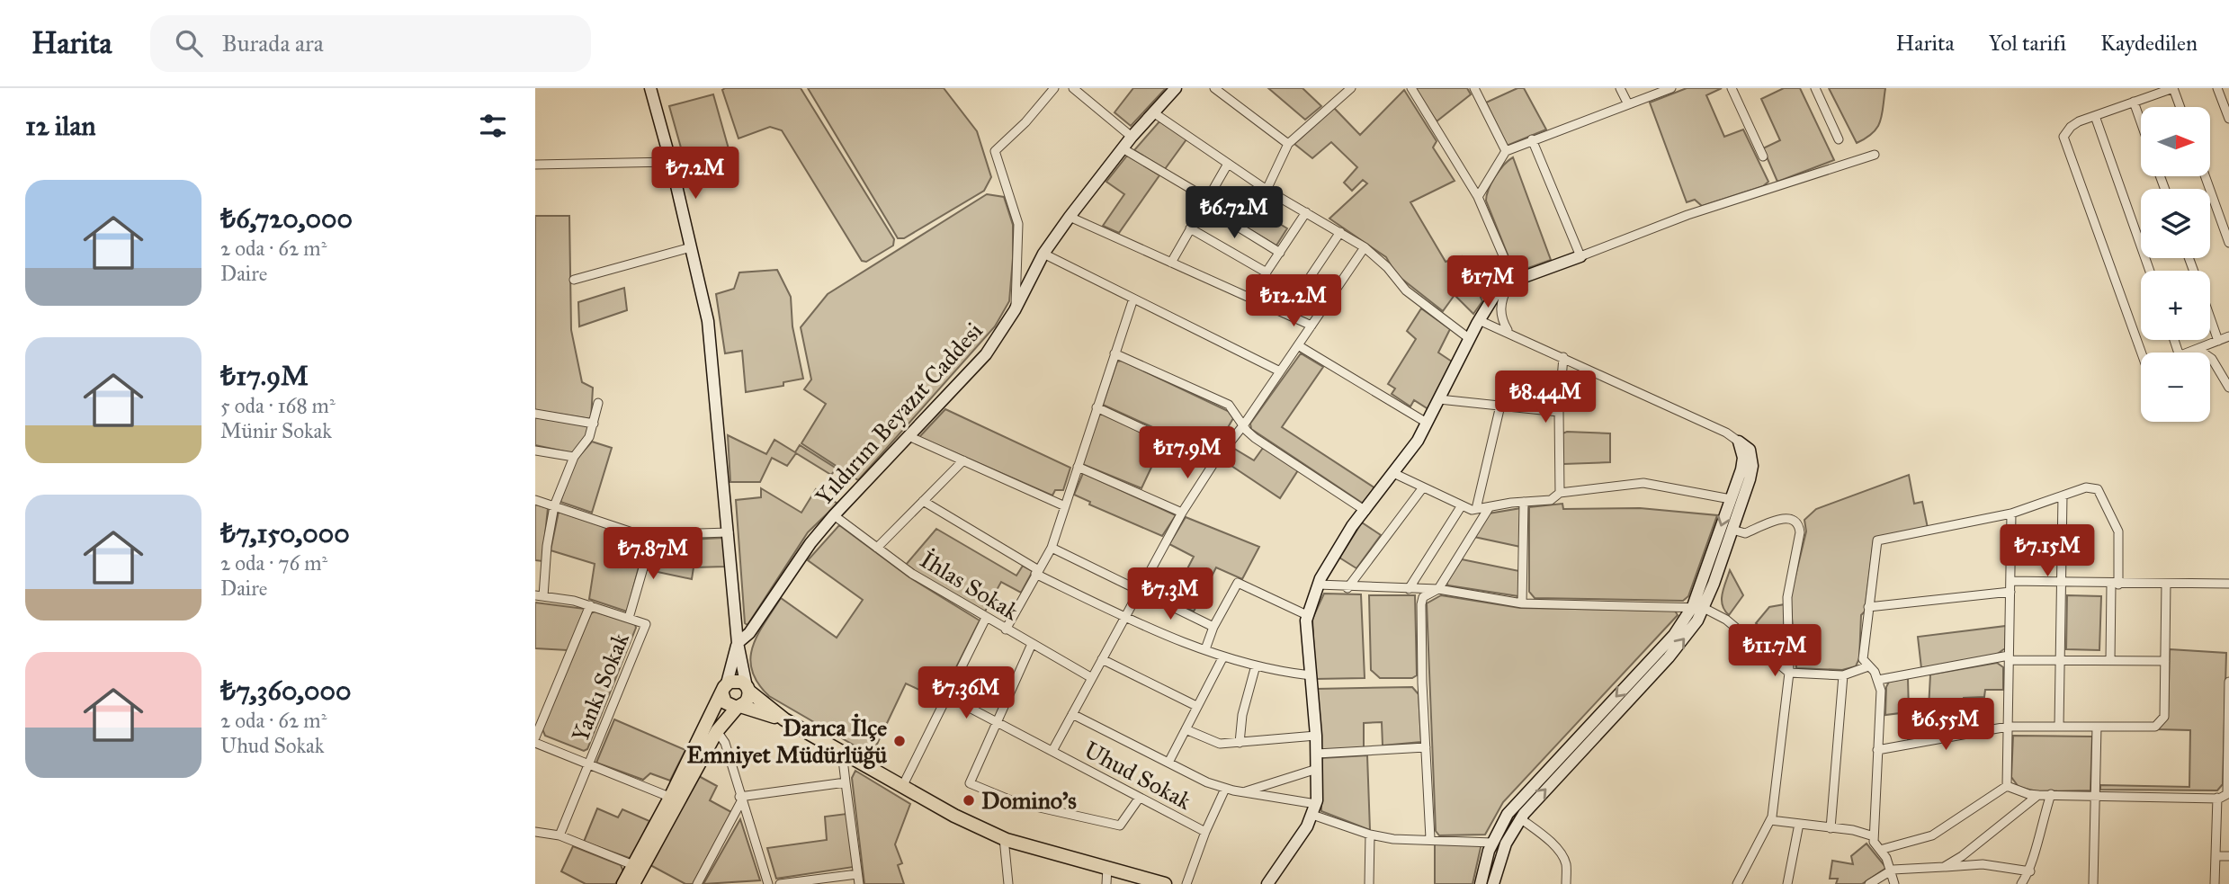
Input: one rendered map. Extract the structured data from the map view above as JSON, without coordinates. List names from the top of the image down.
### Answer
{
  "streets": {
    "street": [
      "Yıldırım Beyazıt Caddesi",
      "İhlas Sokak",
      "Yankı Sokak",
      "Uhud Sokak"
    ]
  },
  "crossings": [
    ["Yıldırım Beyazıt Caddesi", "İhlas Sokak"]
  ],
  "places": ["Darıca İlçe Emniyet Müdürlüğü", "Domino's"],
  "north": "right",
  "page": {
    "header": "Harita",
    "search": "Burada ara",
    "nav": ["Harita", "Yol tarifi", "Kaydedilen"],
    "heading": "12 ilan",
    "map_buttons": ["+", "−"],
    "price": [
      "₺7.2M",
      "₺6.72M",
      "₺17M",
      "₺12.2M",
      "₺8.44M",
      "₺17.9M",
      "₺7.15M",
      "₺7.87M",
      "₺7.3M",
      "₺11.7M",
      "₺7.36M",
      "₺6.55M"
    ],
    "list": [
      {
        "name": "₺6,720,000",
        "note": "2 oda · 62 m² · Daire"
      },
      {
        "name": "₺17.9M",
        "note": "5 oda · 168 m² · Münir Sokak"
      },
      {
        "name": "₺7,150,000",
        "note": "2 oda · 76 m² · Daire"
      },
      {
        "name": "₺7,360,000",
        "note": "2 oda · 62 m² · Uhud Sokak"
      }
    ]
  }
}
